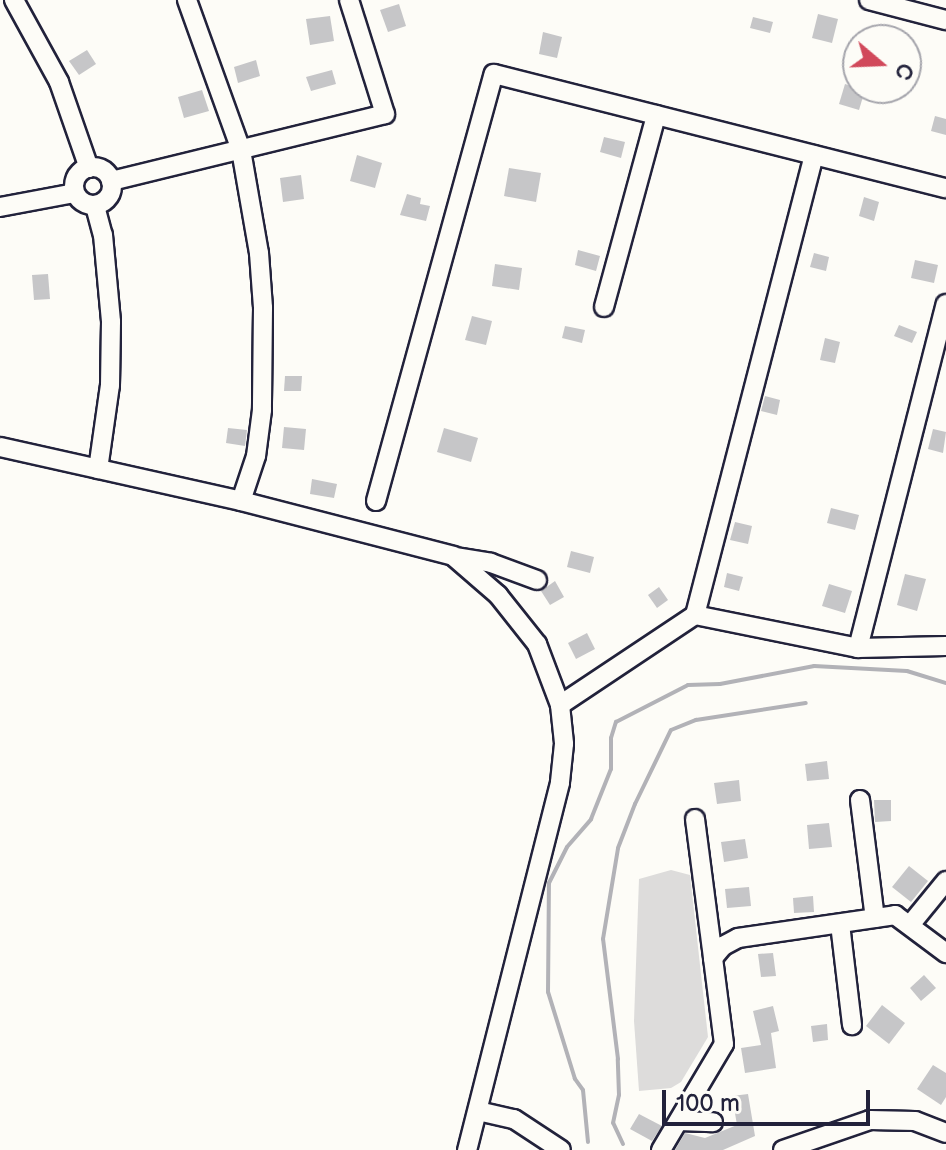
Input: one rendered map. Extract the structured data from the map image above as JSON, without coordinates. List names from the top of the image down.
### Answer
{
  "scale_bar": "100 m",
  "north": "right"
}
